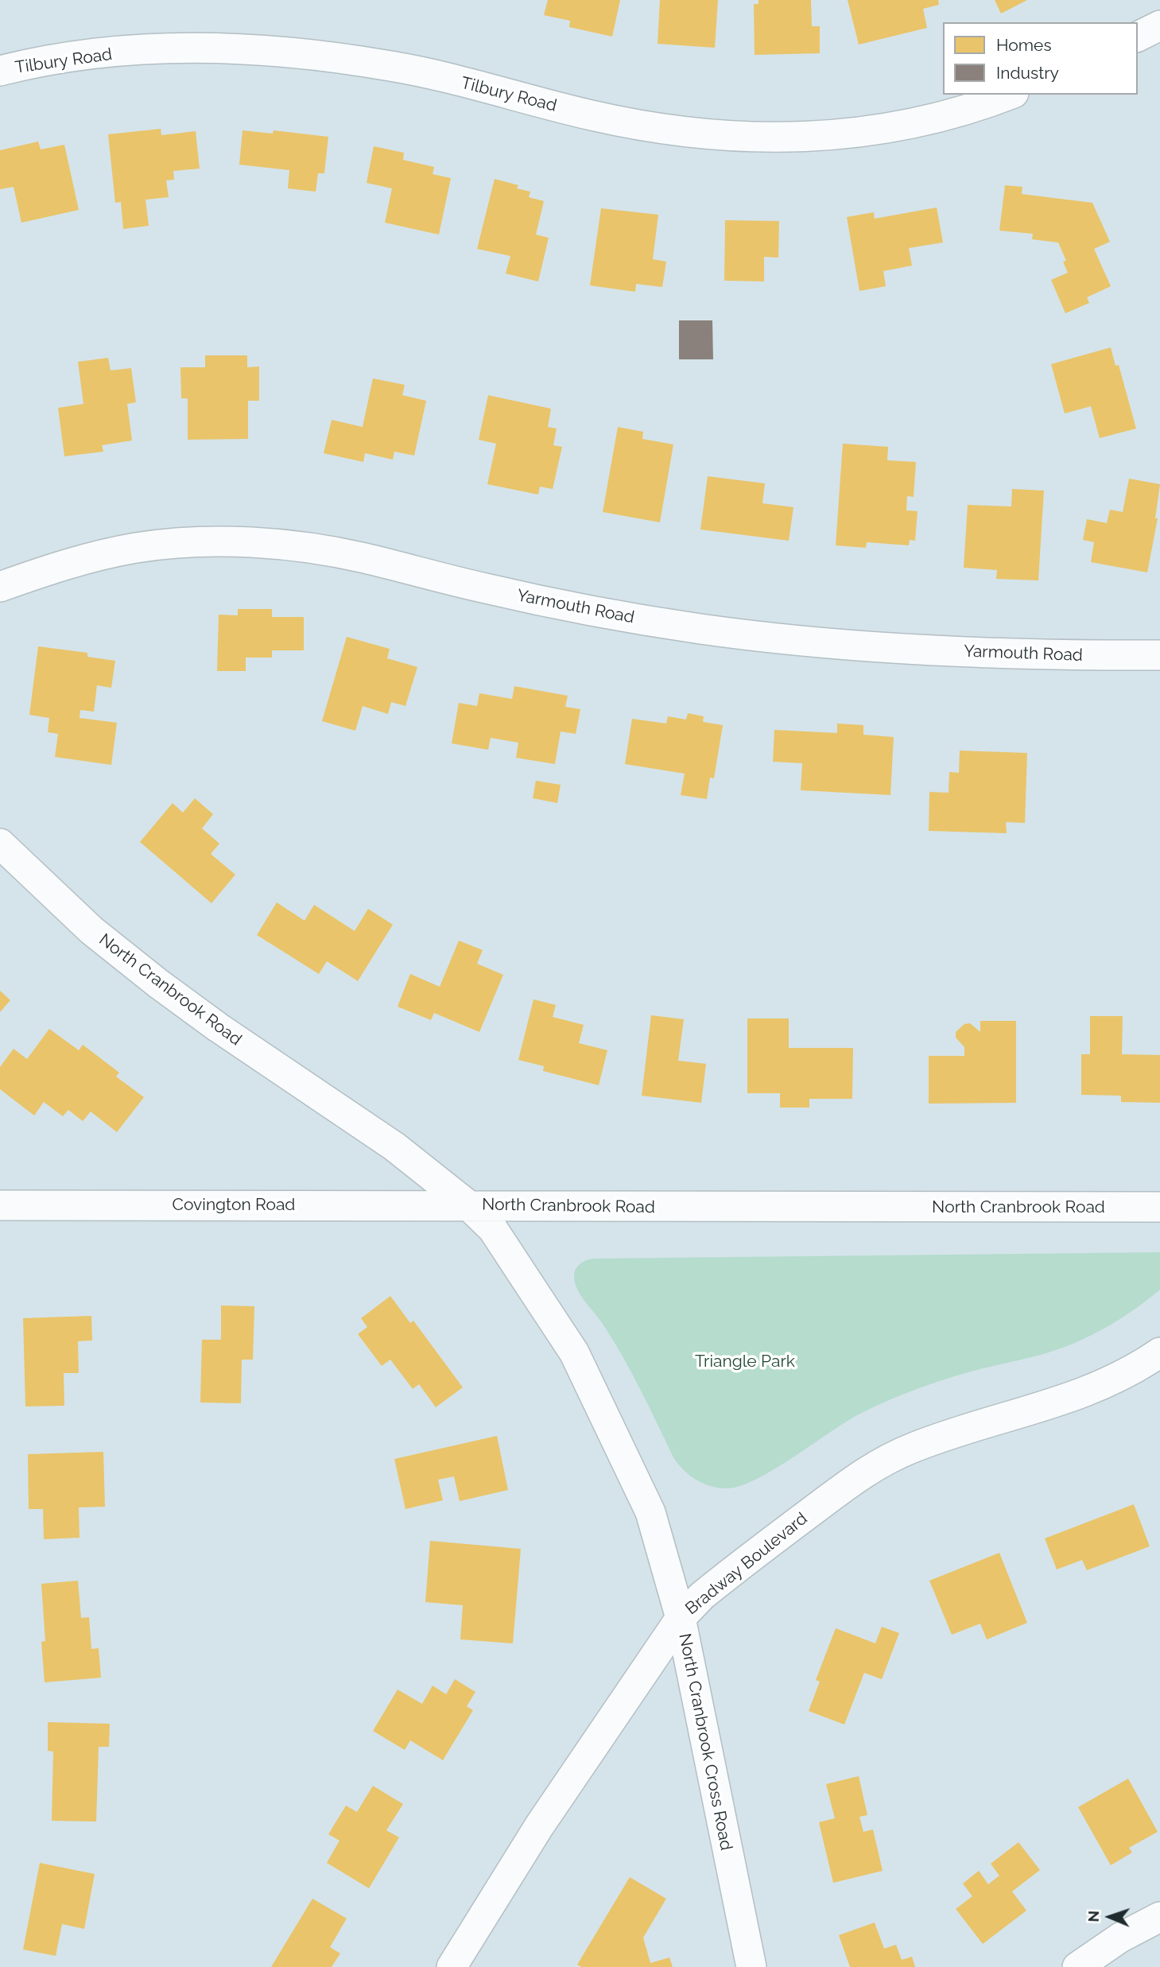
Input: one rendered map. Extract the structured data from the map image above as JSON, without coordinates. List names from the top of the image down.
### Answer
{
  "streets": {
    "street": [
      "Tilbury Road",
      "Yarmouth Road",
      "North Cranbrook Road",
      "Covington Road",
      "Bradway Boulevard",
      "North Cranbrook Cross Road"
    ]
  },
  "crossings": [
    ["North Cranbrook Road", "Covington Road"],
    ["North Cranbrook Road", "North Cranbrook Cross Road"],
    ["Covington Road", "North Cranbrook Cross Road"],
    ["Bradway Boulevard", "North Cranbrook Cross Road"]
  ],
  "parks": ["Triangle Park"],
  "legend": ["Homes", "Industry"],
  "north": "left"
}
